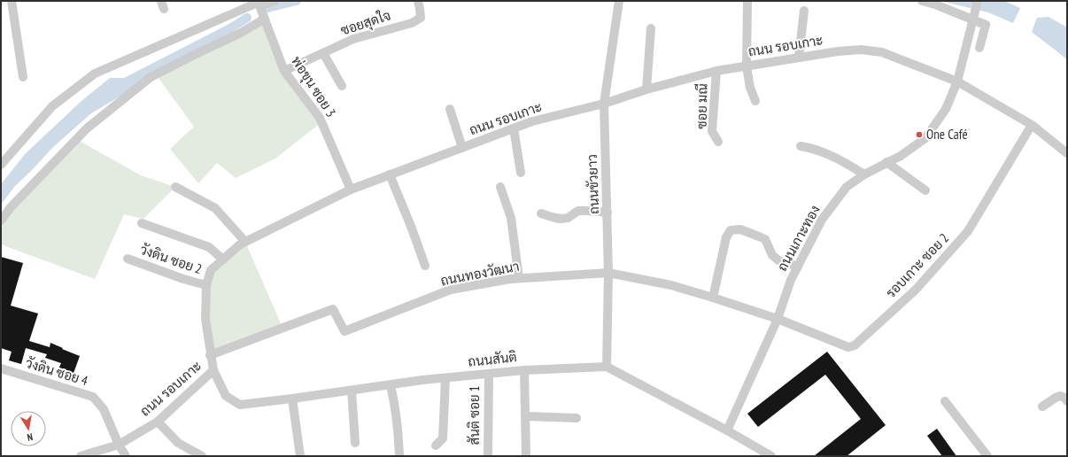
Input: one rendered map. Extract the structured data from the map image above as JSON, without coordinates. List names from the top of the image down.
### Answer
{
  "streets": {
    "street": [
      "ซอยสุดใจ",
      "ถนน รอบเกาะ",
      "พ่อขุน ซอย 3",
      "ซอย มณี",
      "ถนนขัวยาว",
      "ถนนเกาะทอง",
      "วังดิน ซอย 2",
      "รอบเกาะ ซอย 2",
      "ถนนทองวัฒนา",
      "ถนนสันติ",
      "วังดิน ซอย 4",
      "สันติ ซอย 1"
    ]
  },
  "crossings": [
    ["ซอยสุดใจ", "พ่อขุน ซอย 3"],
    ["ถนน รอบเกาะ", "พ่อขุน ซอย 3"],
    ["ถนน รอบเกาะ", "ซอย มณี"],
    ["ถนน รอบเกาะ", "ถนนขัวยาว"],
    ["ถนน รอบเกาะ", "ถนนเกาะทอง"],
    ["ถนน รอบเกาะ", "วังดิน ซอย 2"],
    ["ถนน รอบเกาะ", "รอบเกาะ ซอย 2"],
    ["ถนน รอบเกาะ", "ถนนทองวัฒนา"],
    ["ถนน รอบเกาะ", "ถนนสันติ"],
    ["ถนน รอบเกาะ", "วังดิน ซอย 4"],
    ["ถนนขัวยาว", "ถนนทองวัฒนา"],
    ["ถนนขัวยาว", "ถนนสันติ"],
    ["ถนนเกาะทอง", "รอบเกาะ ซอย 2"],
    ["ถนนเกาะทอง", "ถนนทองวัฒนา"],
    ["รอบเกาะ ซอย 2", "ถนนทองวัฒนา"],
    ["ถนนสันติ", "สันติ ซอย 1"]
  ],
  "places": ["One Café"],
  "north": "bottom"
}
